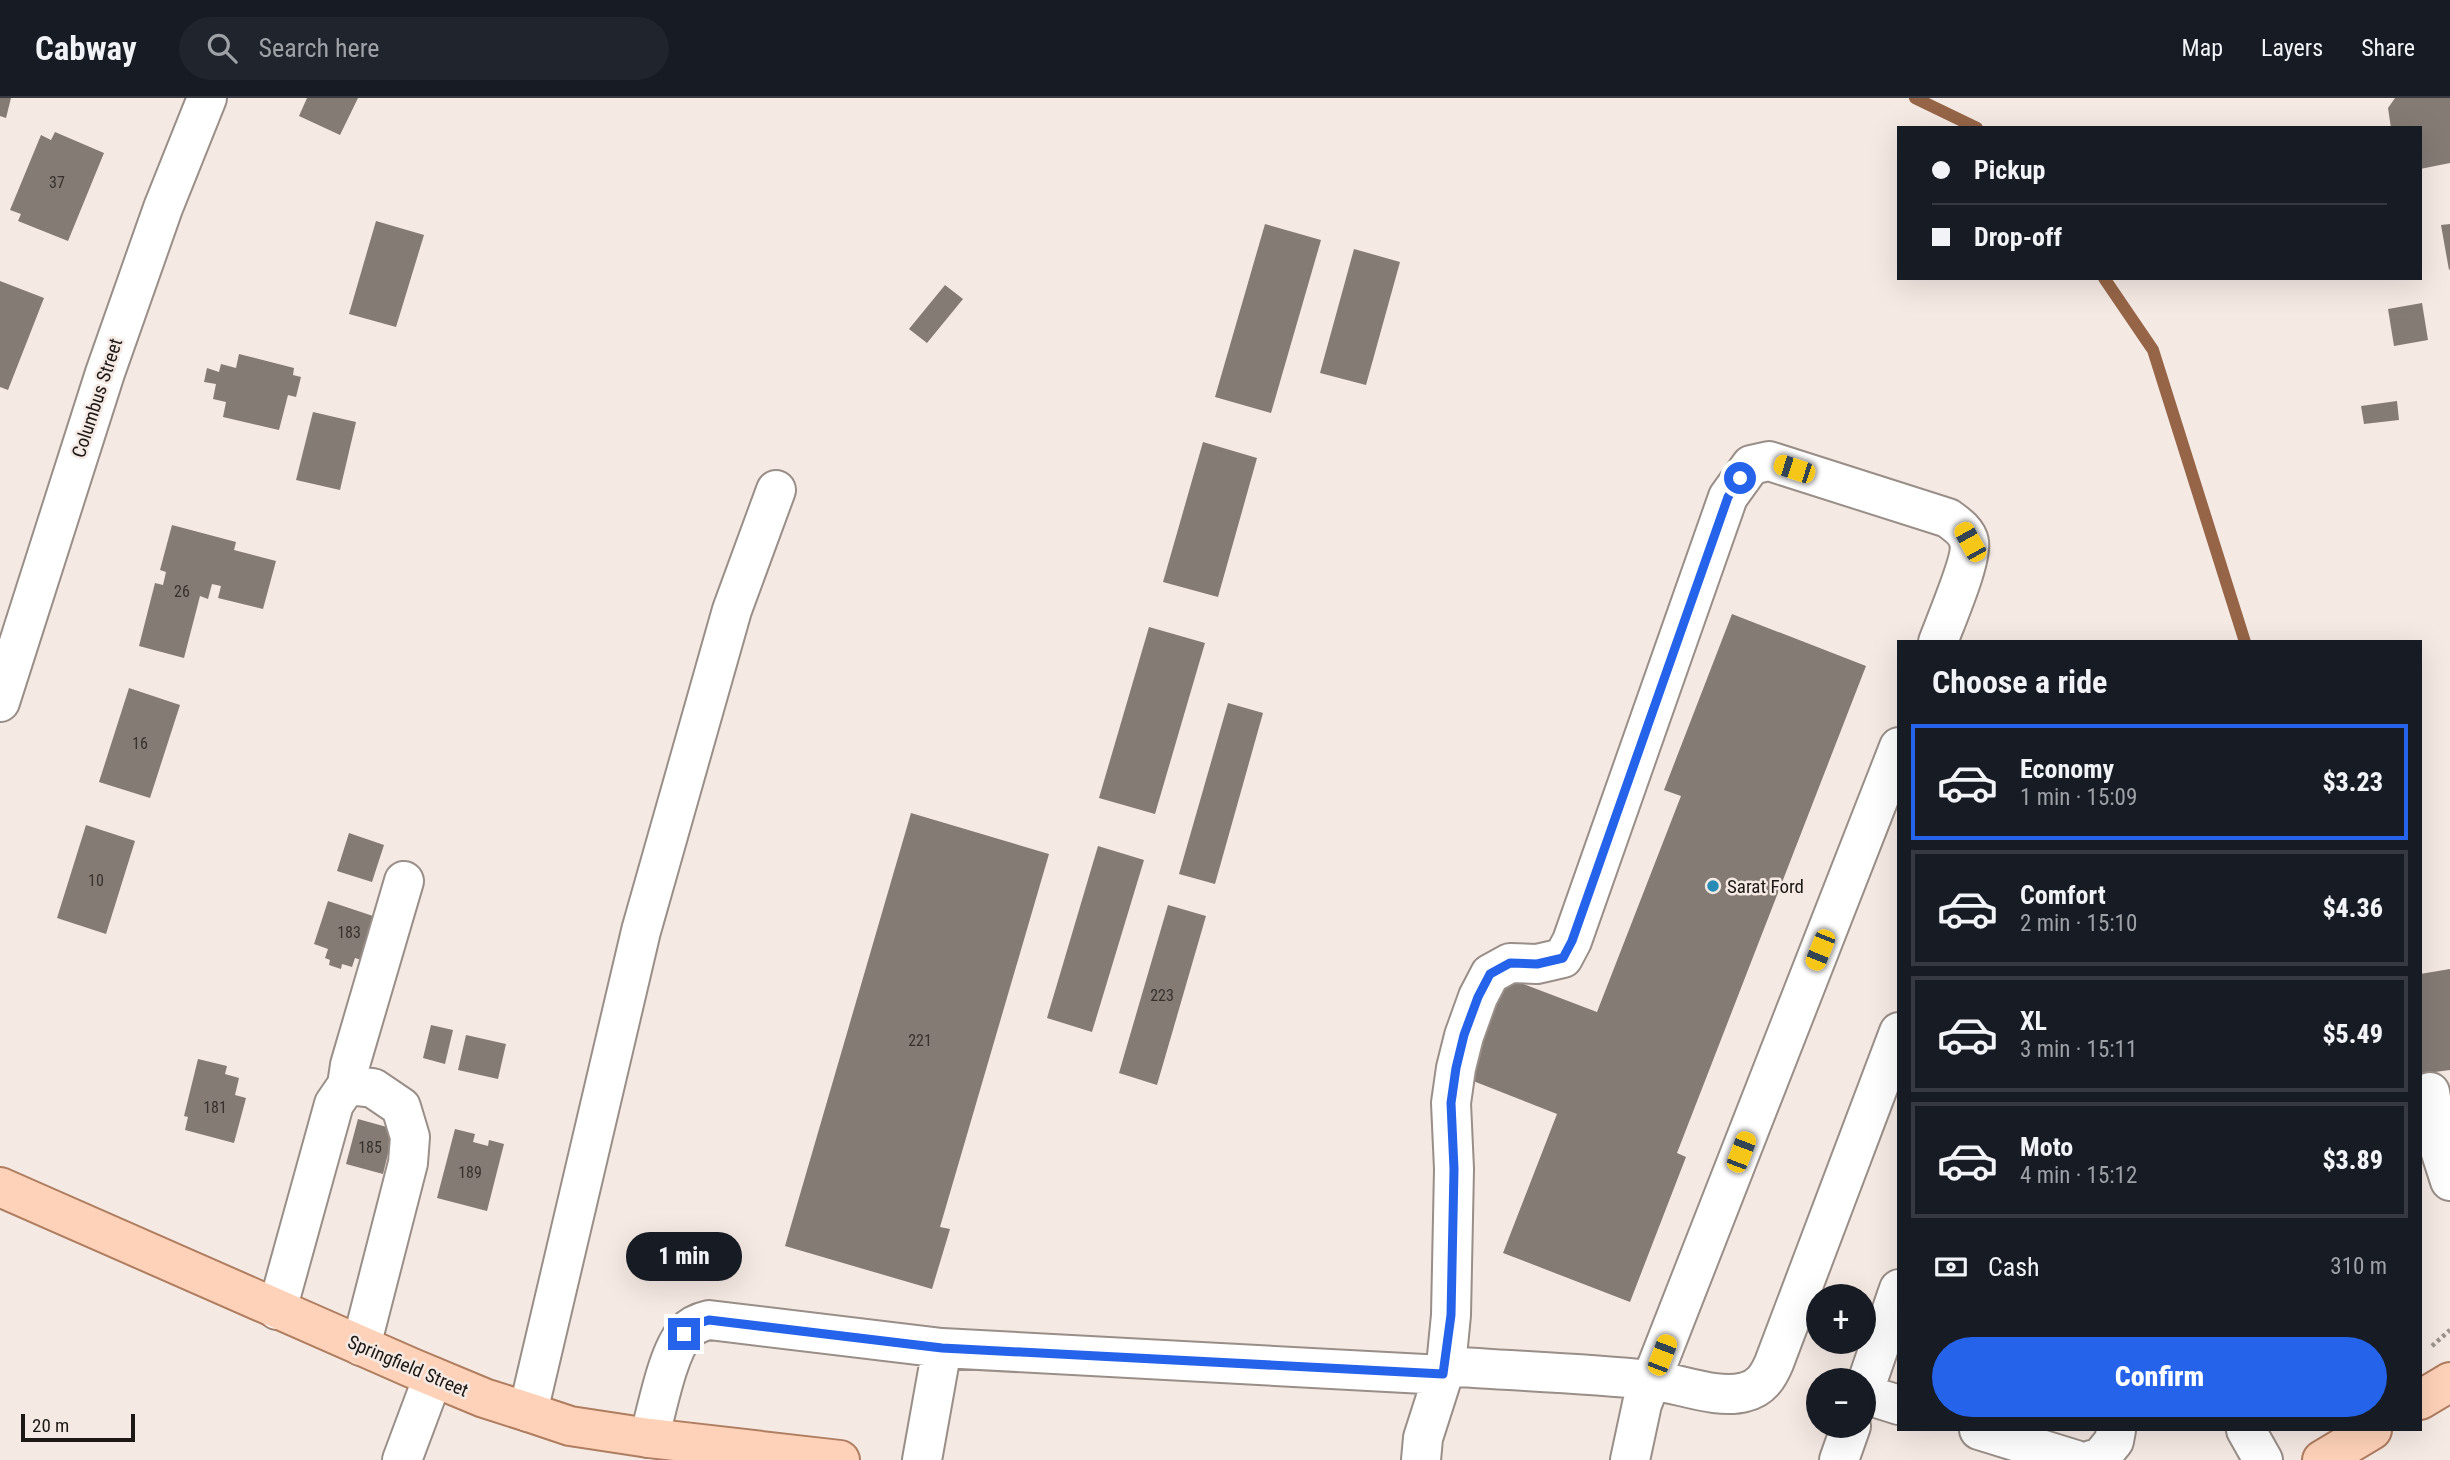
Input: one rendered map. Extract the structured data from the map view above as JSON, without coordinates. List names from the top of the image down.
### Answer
{
  "streets": {
    "main road": ["Springfield Street"],
    "street": ["Columbus Street"]
  },
  "places": ["Sarat Ford"],
  "house_numbers": [
    "37",
    "26",
    "16",
    "10",
    "183",
    "223",
    "221",
    "181",
    "185",
    "189"
  ],
  "scale_bar": "20 m",
  "page": {
    "header": "Cabway",
    "search": "Search here",
    "nav": ["Map", "Layers", "Share"],
    "banner": ["Pickup", "Drop-off"],
    "heading": "Choose a ride",
    "list": [
      {
        "name": "Economy",
        "note": "1 min · 15:09",
        "value": "$3.23"
      },
      {
        "name": "Comfort",
        "note": "2 min · 15:10",
        "value": "$4.36"
      },
      {
        "name": "XL",
        "note": "3 min · 15:11",
        "value": "$5.49"
      },
      {
        "name": "Moto",
        "note": "4 min · 15:12",
        "value": "$3.89"
      }
    ],
    "pay": ["Cash", "310 m"],
    "bubble": "1 min",
    "map_buttons": ["+", "−"],
    "buttons": "Confirm",
    "scale": "20 m"
  }
}
